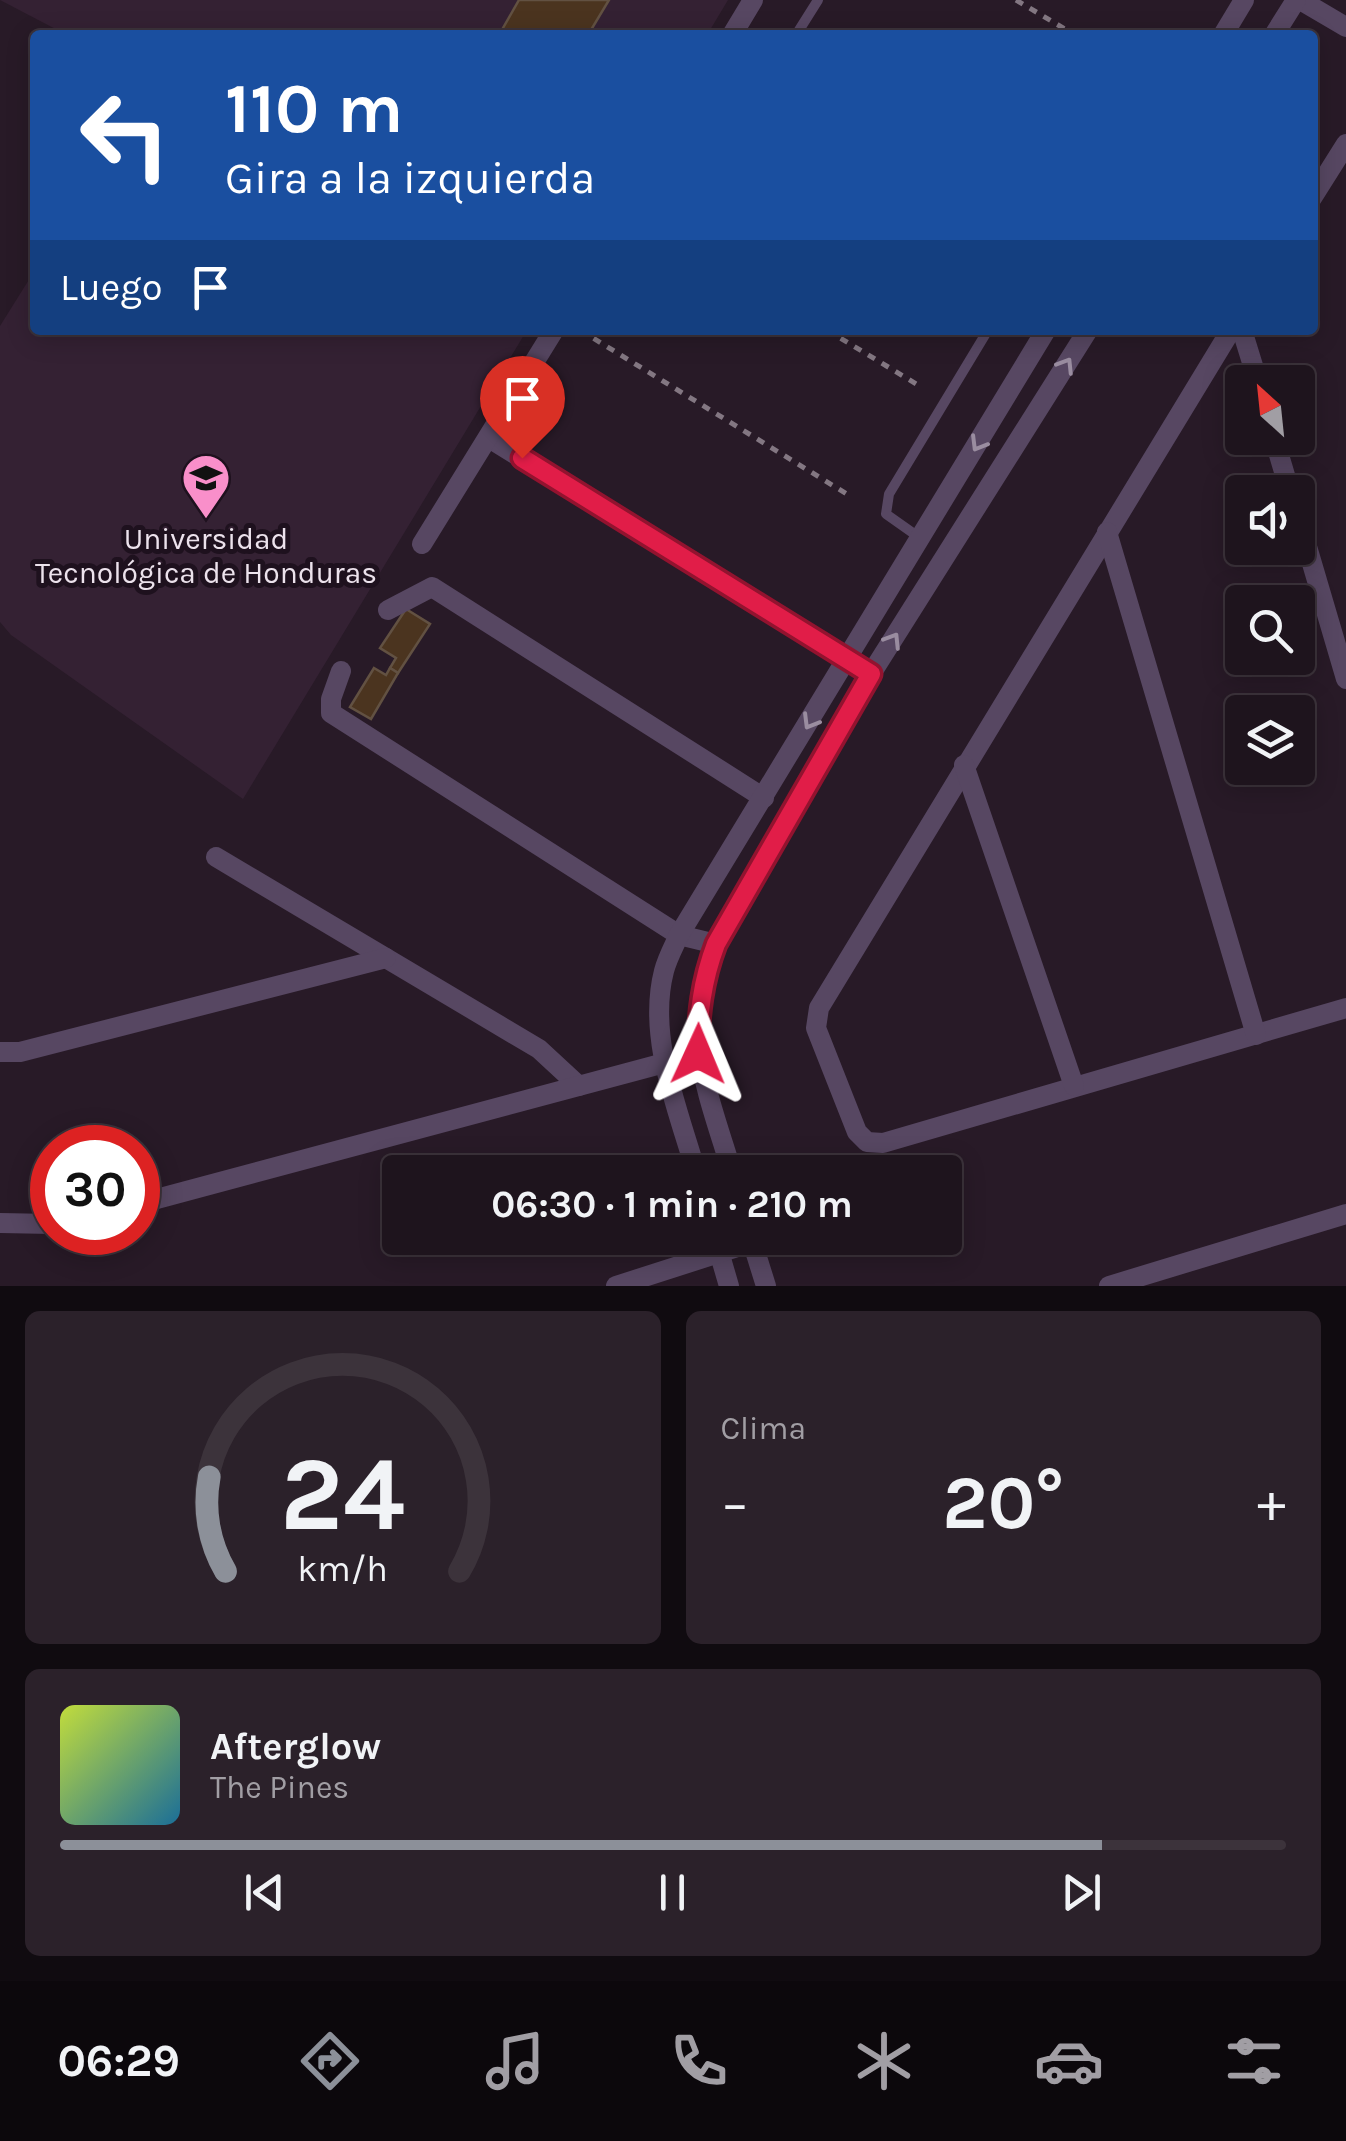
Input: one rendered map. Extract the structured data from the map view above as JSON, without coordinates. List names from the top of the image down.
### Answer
{
  "places": {
    "school or university": ["Universidad Tecnológica de Honduras"]
  },
  "north": "top left",
  "page": {
    "turn": ["110 m", "Gira a la izquierda"],
    "then": "Luego",
    "limit": "30",
    "trip": "06:30 · 1 min · 210 m",
    "tile": "Clima",
    "heat": ["−", "20°", "+"],
    "song": ["Afterglow", "The Pines"],
    "tabs": "06:29",
    "gauge": ["24", "km/h"]
  }
}
